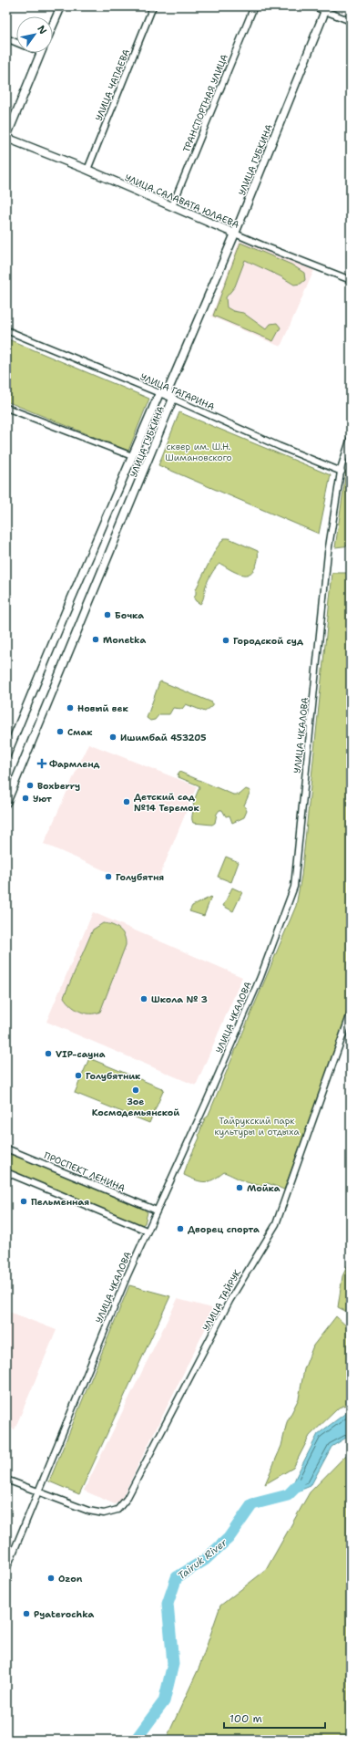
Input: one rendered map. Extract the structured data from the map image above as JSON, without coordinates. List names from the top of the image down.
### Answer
{
  "streets": {
    "main road": ["УЛИЦА ГУБКИНА", "УЛИЦА САЛАВАТА ЮЛАЕВА"],
    "street": [
      "УЛИЦА ЧАПАЕВА",
      "ТРАНСПОРТНАЯ УЛИЦА",
      "УЛИЦА ГАГАРИНА",
      "УЛИЦА ЧКАЛОВА",
      "ПРОСПЕКТ ЛЕНИНА",
      "УЛИЦА ТАЙРУК"
    ]
  },
  "crossings": [
    ["УЛИЦА ЧАПАЕВА", "УЛИЦА САЛАВАТА ЮЛАЕВА"],
    ["ТРАНСПОРТНАЯ УЛИЦА", "УЛИЦА САЛАВАТА ЮЛАЕВА"],
    ["УЛИЦА ГУБКИНА", "УЛИЦА САЛАВАТА ЮЛАЕВА"],
    ["УЛИЦА ГУБКИНА", "УЛИЦА ГАГАРИНА"],
    ["УЛИЦА ГАГАРИНА", "УЛИЦА ЧКАЛОВА"],
    ["УЛИЦА ЧКАЛОВА", "ПРОСПЕКТ ЛЕНИНА"],
    ["УЛИЦА ЧКАЛОВА", "УЛИЦА ТАЙРУК"]
  ],
  "water": ["Tairuk River"],
  "parks": ["сквер им. Ш.Н. Шимановского", "Тайрукский парк культуры и отдыха"],
  "places": {
    "other": [
      "Бочка",
      "Monetka",
      "Городской суд",
      "Новый век",
      "Смак",
      "Ишимбай 453205",
      "Boxberry",
      "Уют",
      "Детский сад №14 Теремок",
      "Голубятня",
      "Школа № 3",
      "VIP-сауна",
      "Голубятник",
      "Зое Космодемьянской",
      "Мойка",
      "Пельменная",
      "Дворец спорта",
      "Ozon",
      "Pyaterochka"
    ],
    "health": ["Фармленд"]
  },
  "scale_bar": "100 m",
  "north": "top right"
}
